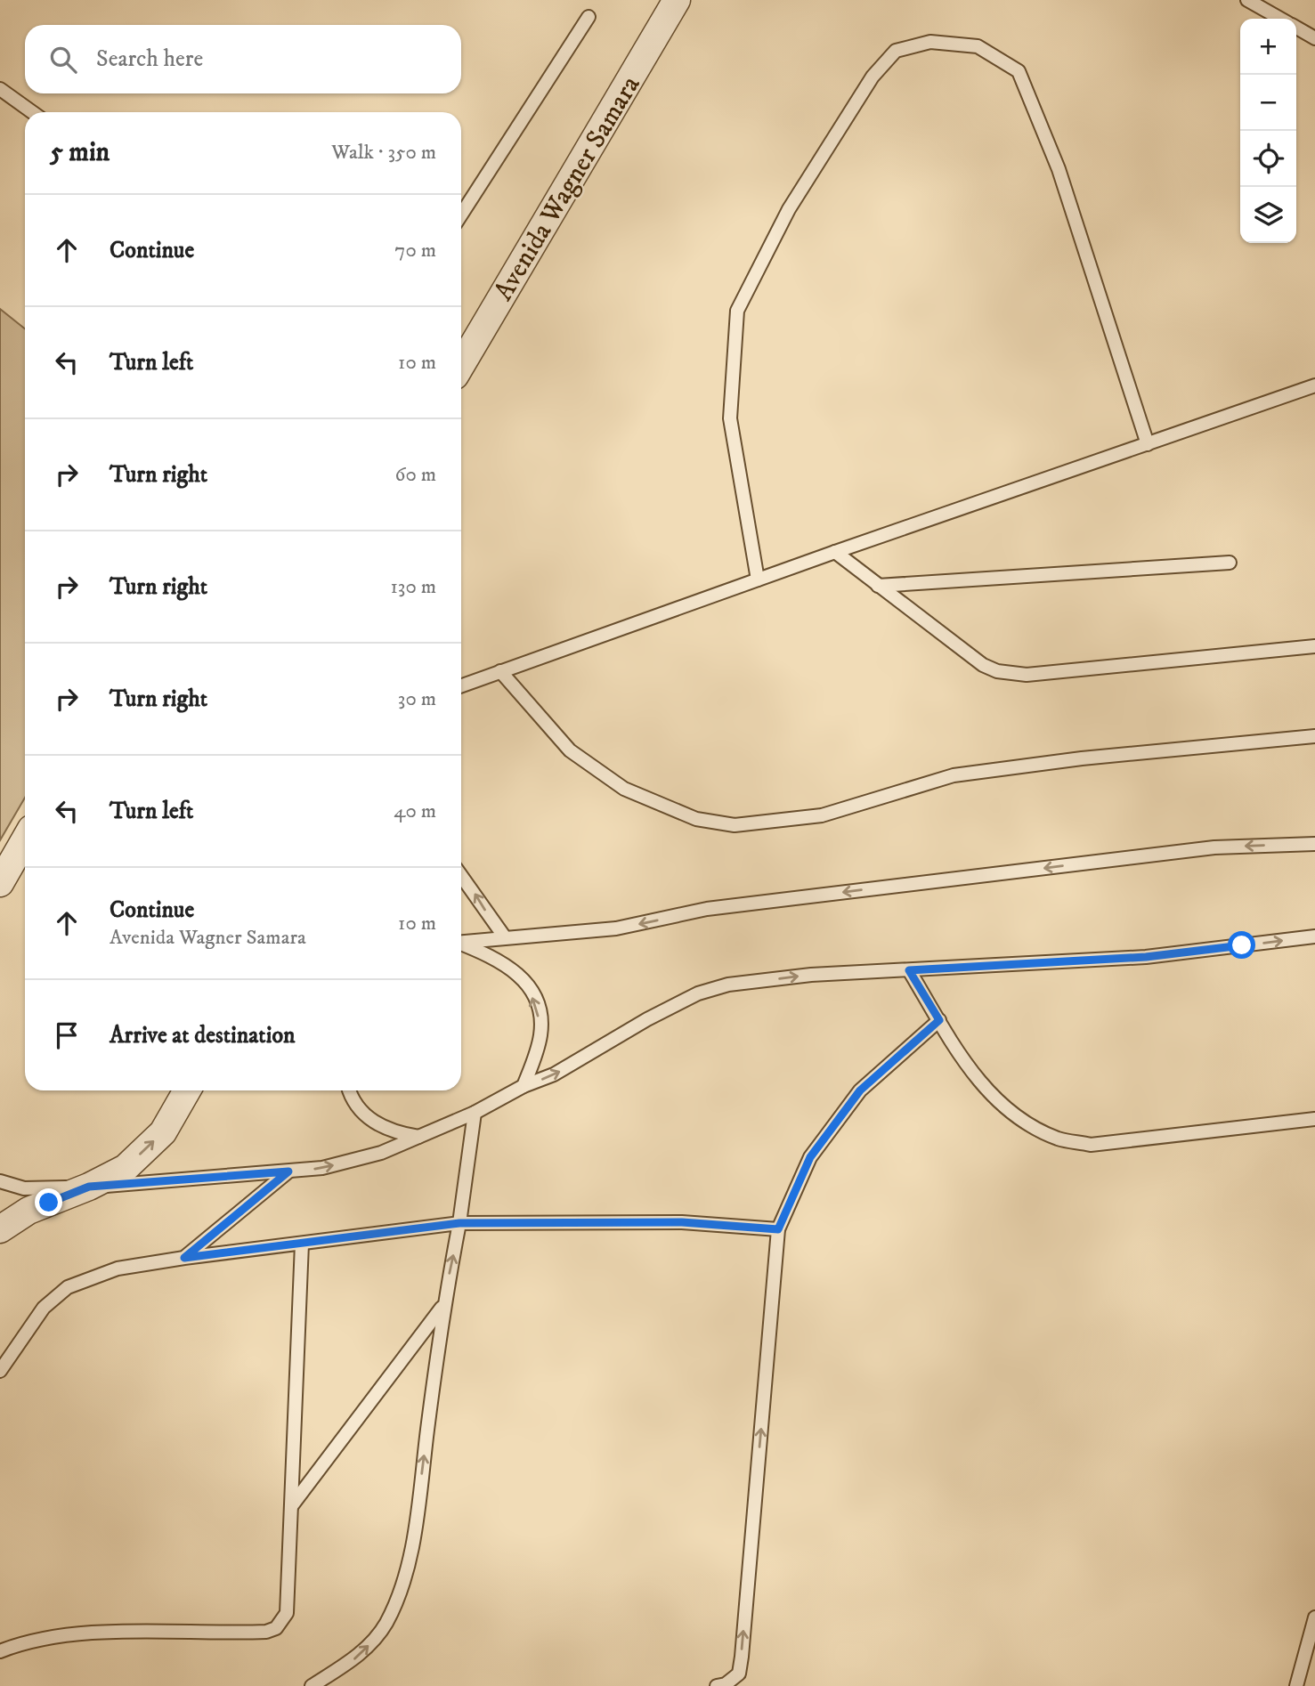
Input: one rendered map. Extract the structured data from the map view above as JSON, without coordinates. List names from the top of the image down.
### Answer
{
  "streets": {
    "street": ["Avenida Wagner Samara"]
  },
  "page": {
    "map_buttons": ["+", "−"],
    "search": "Search here",
    "heading": ["5 min", "Walk · 350 m"],
    "list": [
      ["Continue", "70 m"],
      ["Turn left", "10 m"],
      ["Turn right", "60 m"],
      ["Turn right", "130 m"],
      ["Turn right", "30 m"],
      ["Turn left", "40 m"],
      ["Continue", "Avenida Wagner Samara", "10 m"],
      "Arrive at destination"
    ]
  }
}
